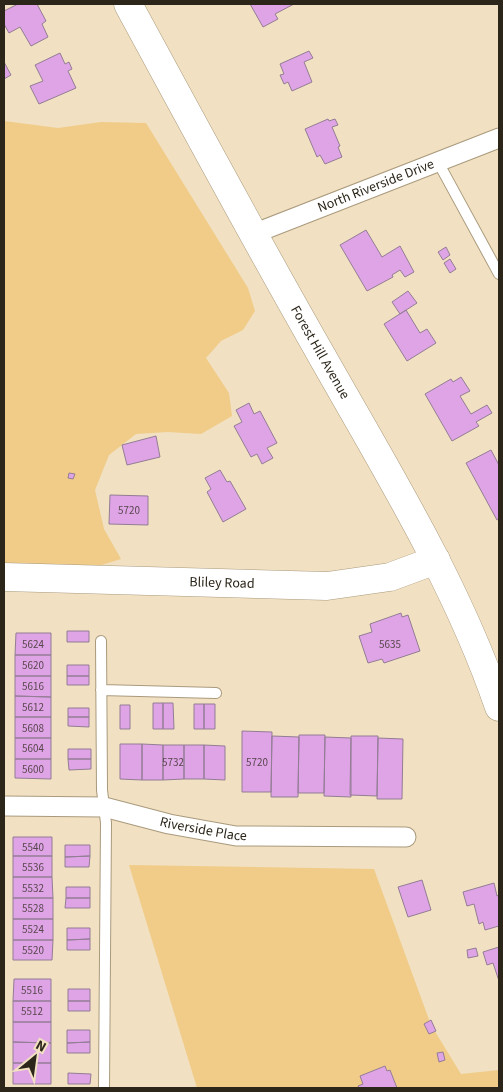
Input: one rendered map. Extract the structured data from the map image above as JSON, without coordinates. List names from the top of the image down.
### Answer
{
  "streets": {
    "main road": ["Forest Hill Avenue", "Bliley Road"],
    "street": ["North Riverside Drive", "Riverside Place"]
  },
  "crossings": [
    ["North Riverside Drive", "Forest Hill Avenue"],
    ["Forest Hill Avenue", "Bliley Road"]
  ],
  "house_numbers": [
    "5720",
    "5624",
    "5635",
    "5620",
    "5616",
    "5612",
    "5608",
    "5604",
    "5732",
    "5720",
    "5600",
    "5540",
    "5536",
    "5532",
    "5528",
    "5524",
    "5520",
    "5516",
    "5512"
  ],
  "north": "top right"
}
